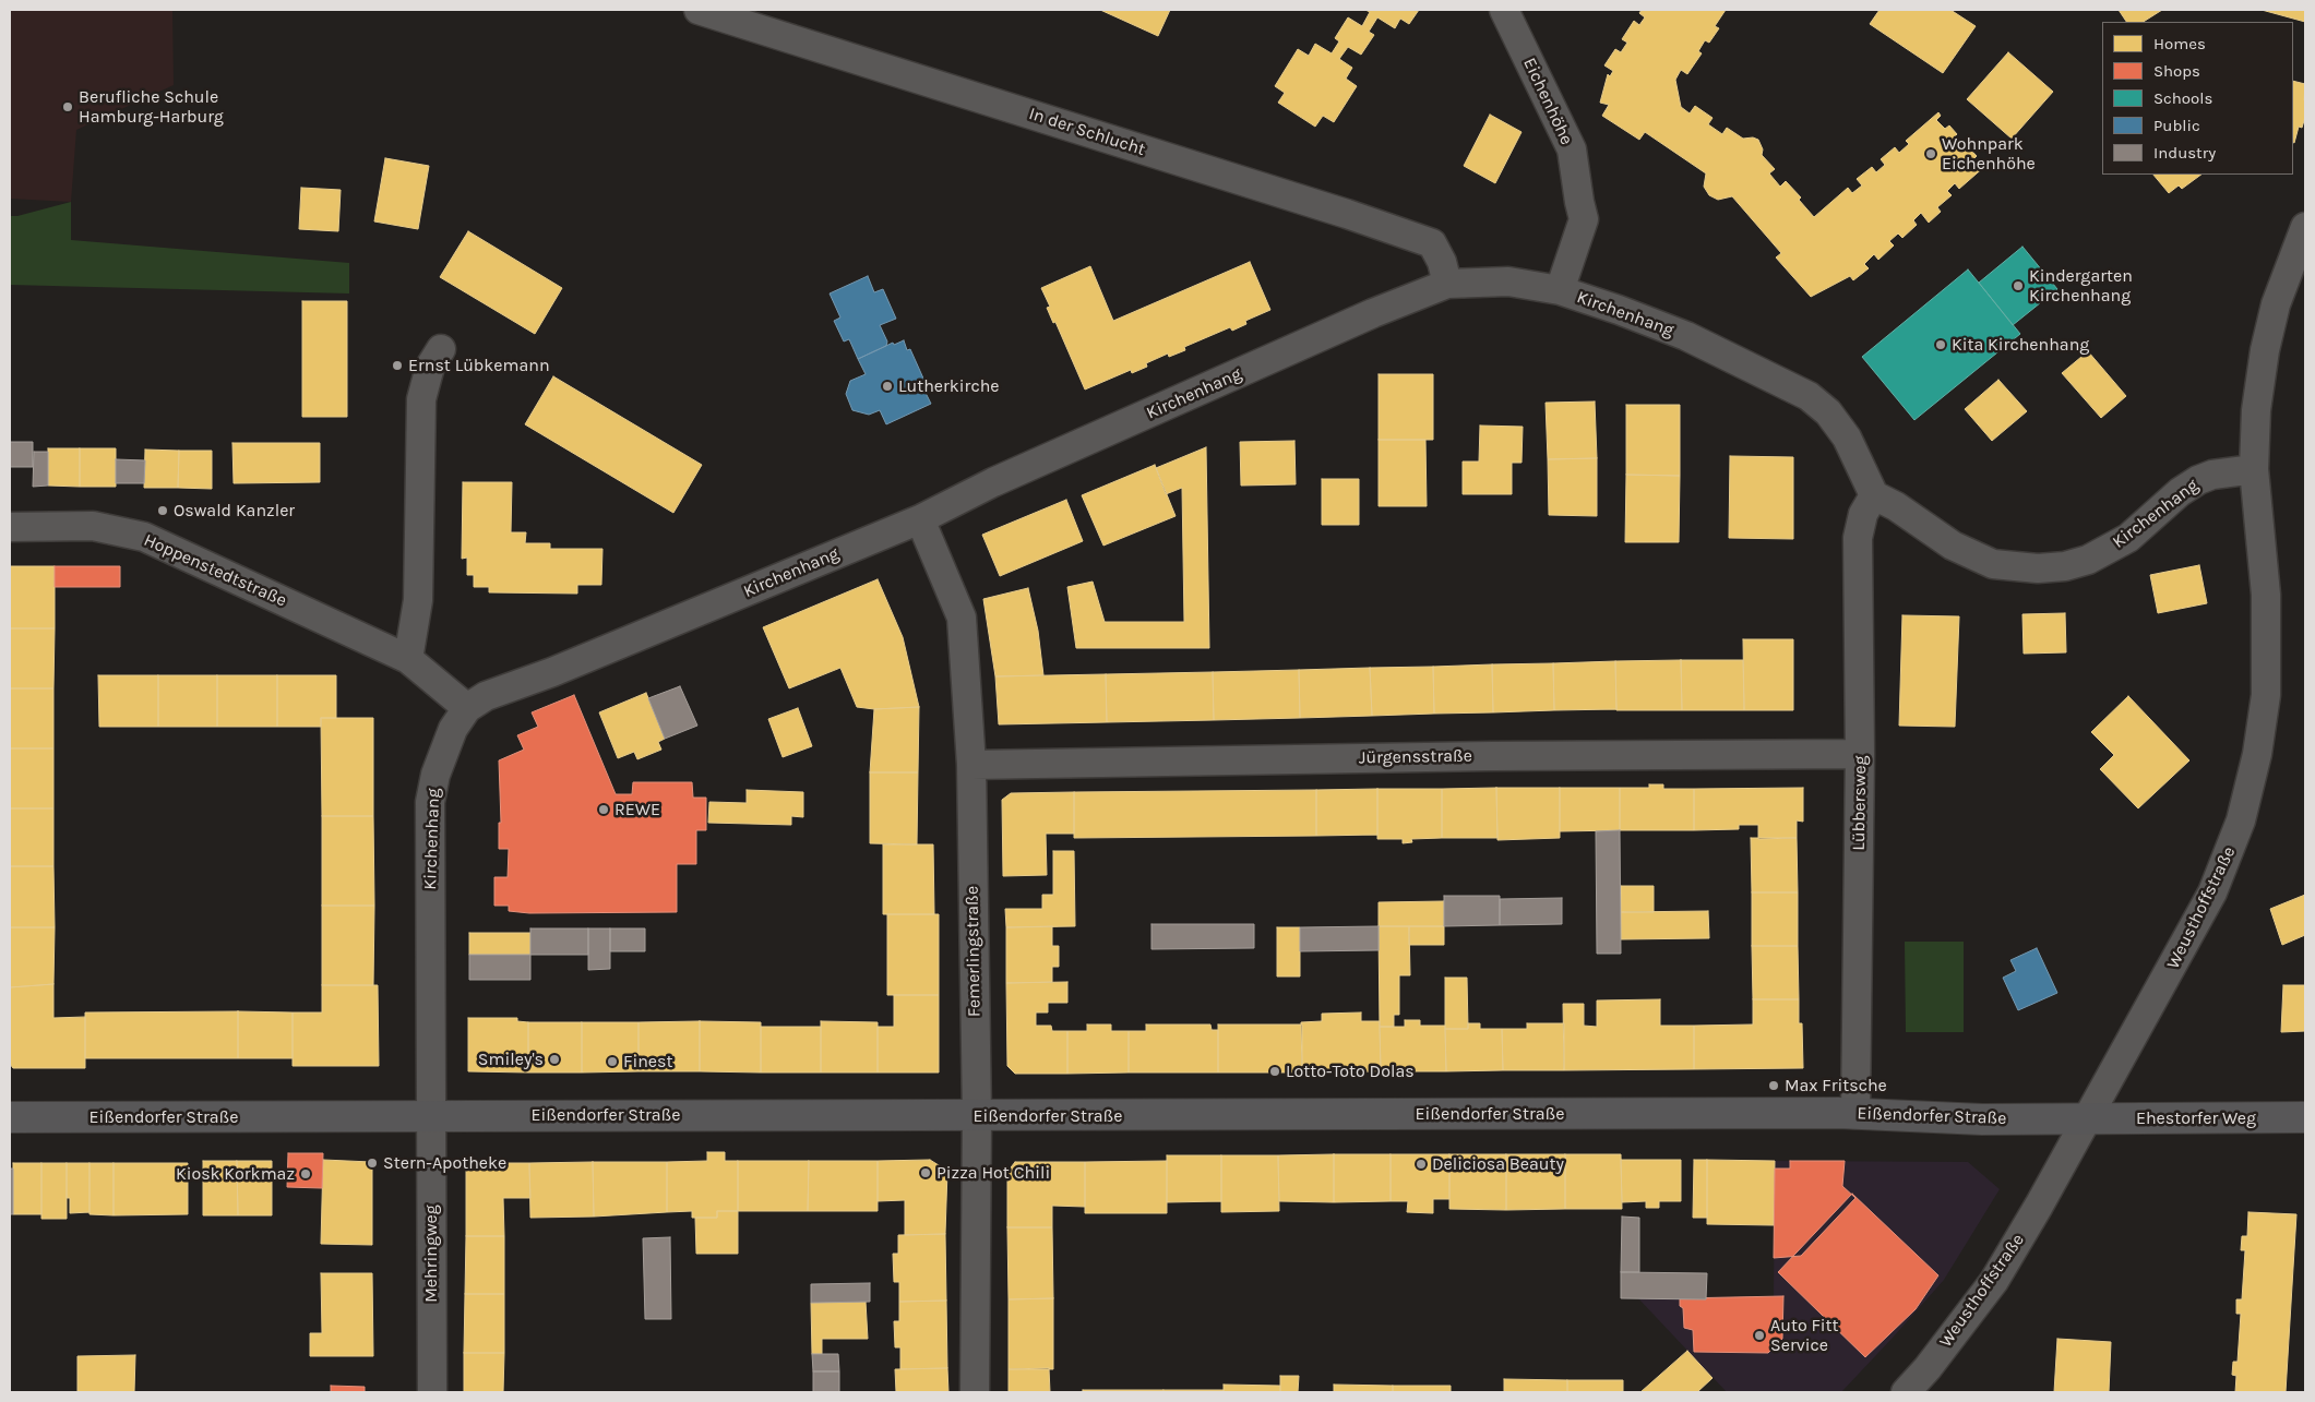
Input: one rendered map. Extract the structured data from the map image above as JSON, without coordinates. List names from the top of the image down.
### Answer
{
  "streets": {
    "main road": ["Eißendorfer Straße", "Ehestorfer Weg"],
    "street": [
      "Eichenhöhe",
      "In der Schlucht",
      "Kirchenhang",
      "Hoppenstedtstraße",
      "Jürgensstraße",
      "Lübbersweg",
      "Weusthoffstraße",
      "Femerlingstraße",
      "Mehringweg"
    ]
  },
  "crossings": [
    ["Eichenhöhe", "Kirchenhang"],
    ["In der Schlucht", "Kirchenhang"],
    ["Kirchenhang", "Hoppenstedtstraße"],
    ["Kirchenhang", "Lübbersweg"],
    ["Kirchenhang", "Weusthoffstraße"],
    ["Kirchenhang", "Femerlingstraße"],
    ["Kirchenhang", "Eißendorfer Straße"],
    ["Kirchenhang", "Mehringweg"],
    ["Jürgensstraße", "Lübbersweg"],
    ["Jürgensstraße", "Femerlingstraße"],
    ["Lübbersweg", "Eißendorfer Straße"],
    ["Weusthoffstraße", "Eißendorfer Straße"],
    ["Weusthoffstraße", "Ehestorfer Weg"],
    ["Femerlingstraße", "Eißendorfer Straße"],
    ["Eißendorfer Straße", "Ehestorfer Weg"],
    ["Eißendorfer Straße", "Mehringweg"]
  ],
  "places": [
    "Berufliche Schule Hamburg-Harburg",
    "Wohnpark Eichenhöhe",
    "Kindergarten Kirchenhang",
    "Kita Kirchenhang",
    "Ernst Lübkemann",
    "Lutherkirche",
    "Oswald Kanzler",
    "REWE",
    "Smiley's",
    "Finest",
    "Lotto-Toto Dolas",
    "Max Fritsche",
    "Stern-Apotheke",
    "Deliciosa Beauty",
    "Pizza Hot Chili",
    "Kiosk Korkmaz",
    "Auto Fitt Service"
  ],
  "legend": [
    "Homes",
    "Shops",
    "Schools",
    "Public",
    "Industry"
  ]
}
